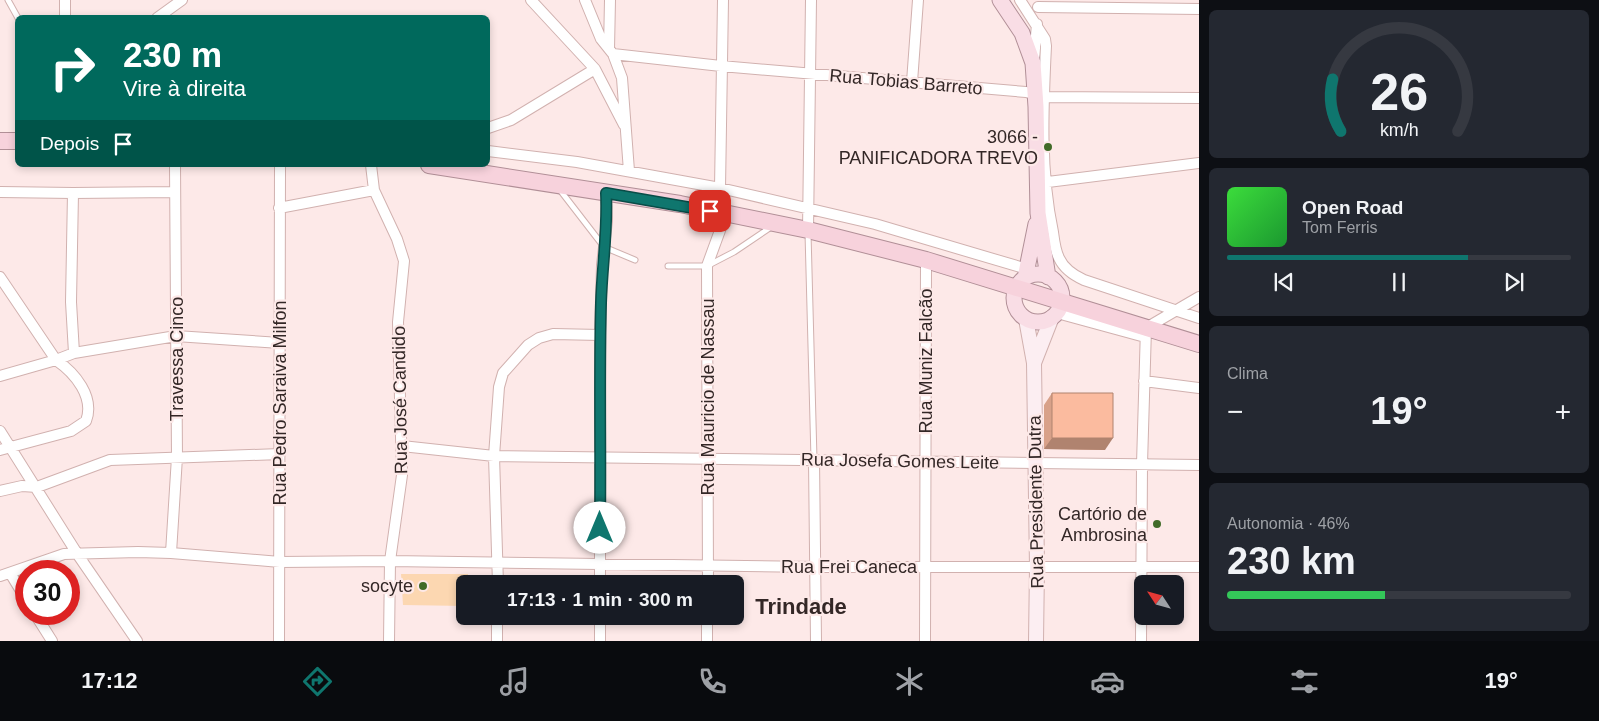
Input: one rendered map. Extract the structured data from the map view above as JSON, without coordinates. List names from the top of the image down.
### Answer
{
  "streets": {
    "main road": ["Rua Presidente Dutra"],
    "street": [
      "Rua Tobias Barreto",
      "Travessa Cinco",
      "Rua Muniz Falcão",
      "Rua Mauricio de Nassau",
      "Rua José Candido",
      "Rua Pedro Saraiva Milfon",
      "Rua Josefa Gomes Leite",
      "Rua Frei Caneca"
    ]
  },
  "crossings": [
    ["Travessa Cinco", "Rua Frei Caneca"],
    ["Rua Muniz Falcão", "Rua Josefa Gomes Leite"],
    ["Rua Muniz Falcão", "Rua Frei Caneca"],
    ["Rua Mauricio de Nassau", "Rua Josefa Gomes Leite"],
    ["Rua Mauricio de Nassau", "Rua Frei Caneca"],
    ["Rua José Candido", "Rua Josefa Gomes Leite"],
    ["Rua José Candido", "Rua Frei Caneca"],
    ["Rua Pedro Saraiva Milfon", "Rua Frei Caneca"],
    ["Rua Josefa Gomes Leite", "Rua Presidente Dutra"],
    ["Rua Presidente Dutra", "Rua Frei Caneca"]
  ],
  "districts": ["Trindade"],
  "places": ["3066 - PANIFICADORA TREVO", "Cartório de Ambrosina", "socyte"],
  "north": "top left",
  "page": {
    "turn": ["230 m", "Vire à direita"],
    "then": "Depois",
    "song": ["Open Road", "Tom Ferris"],
    "tile": [
      "Clima",
      ["Autonomia · 46%", "230 km"]
    ],
    "heat": ["−", "19°", "+"],
    "limit": "30",
    "trip": "17:13 · 1 min · 300 m",
    "tabs": ["17:12", "19°"],
    "gauge": ["26", "km/h"]
  }
}
